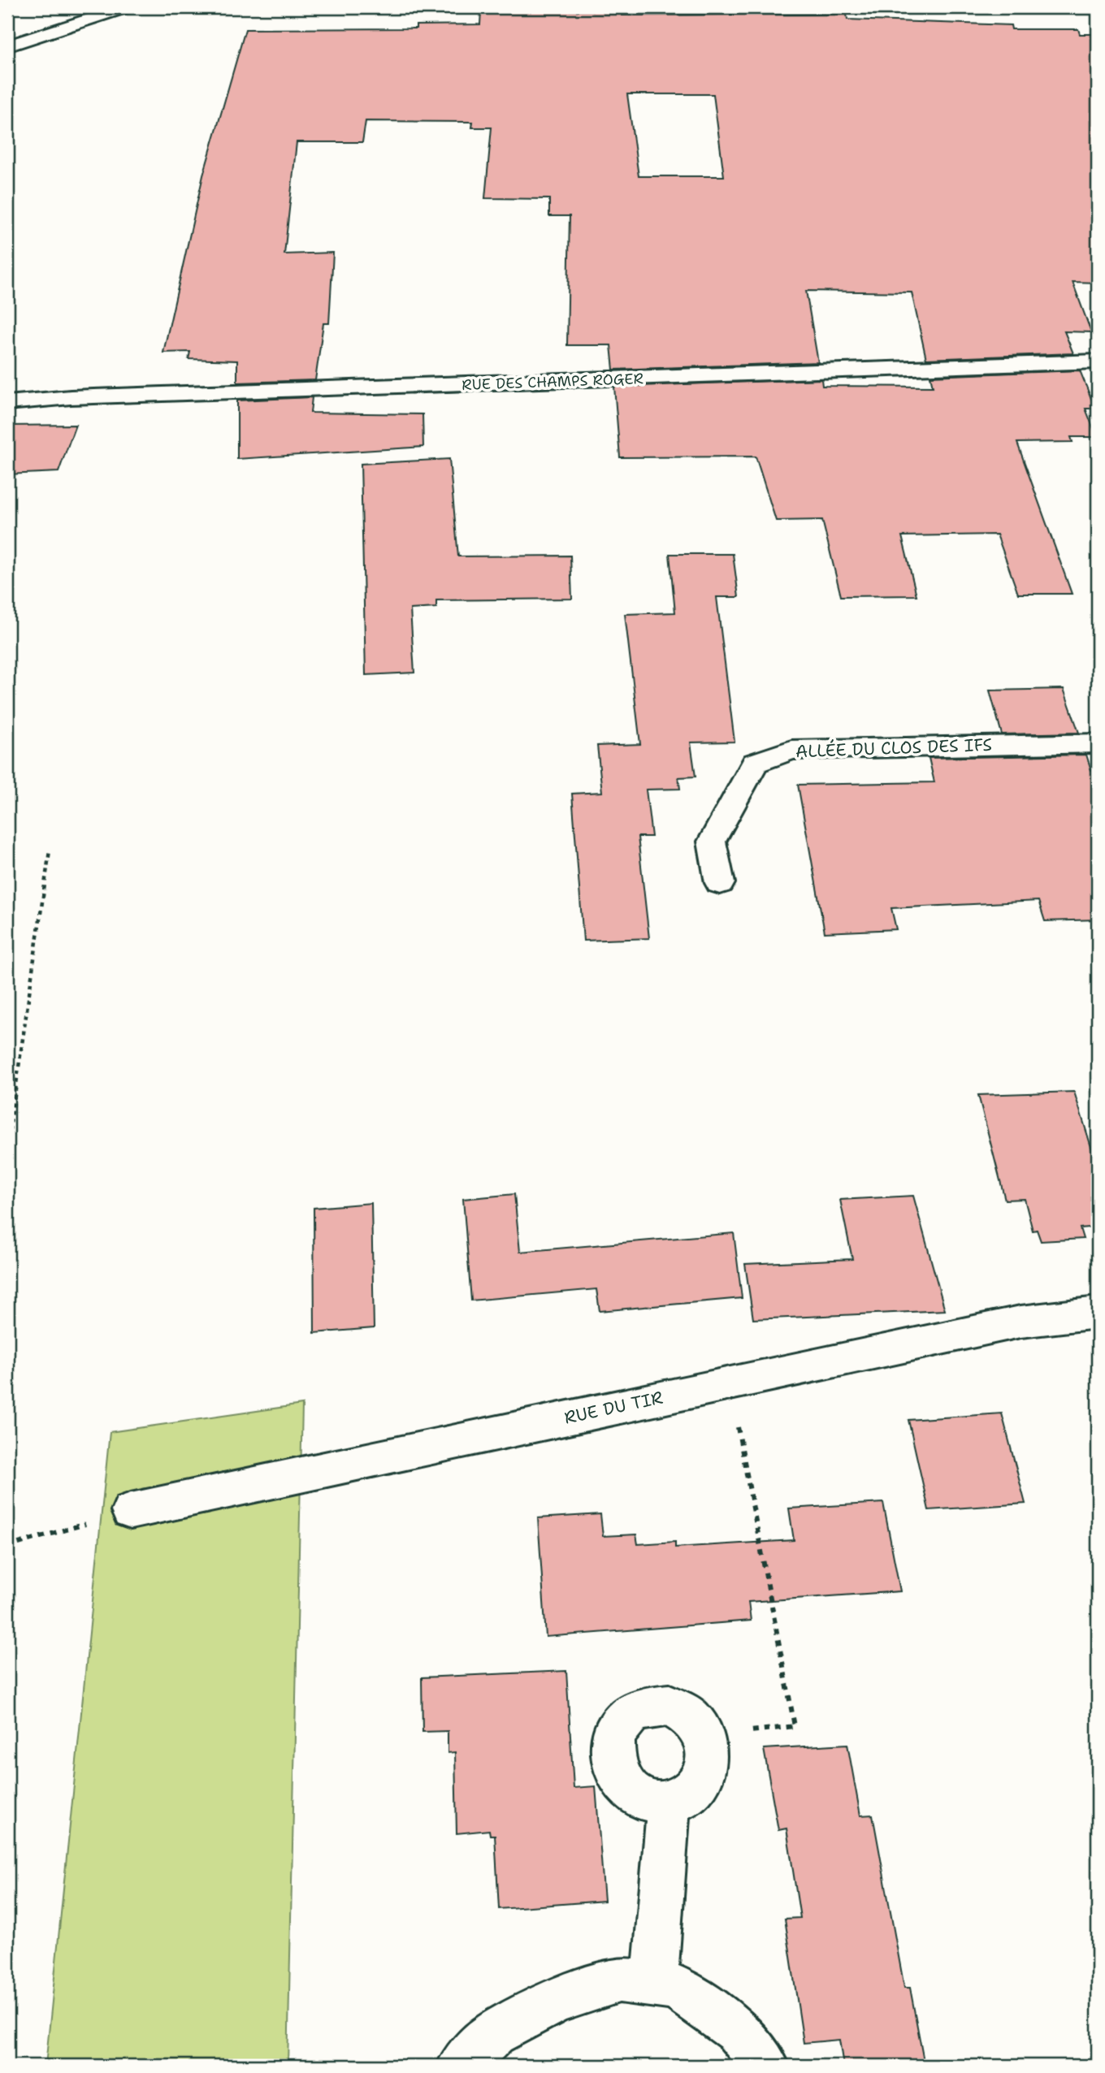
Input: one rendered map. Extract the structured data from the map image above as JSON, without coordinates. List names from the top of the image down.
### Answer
{
  "streets": {
    "street": ["RUE DES CHAMPS ROGER", "ALLÉE DU CLOS DES IFS", "RUE DU TIR"]
  }
}
